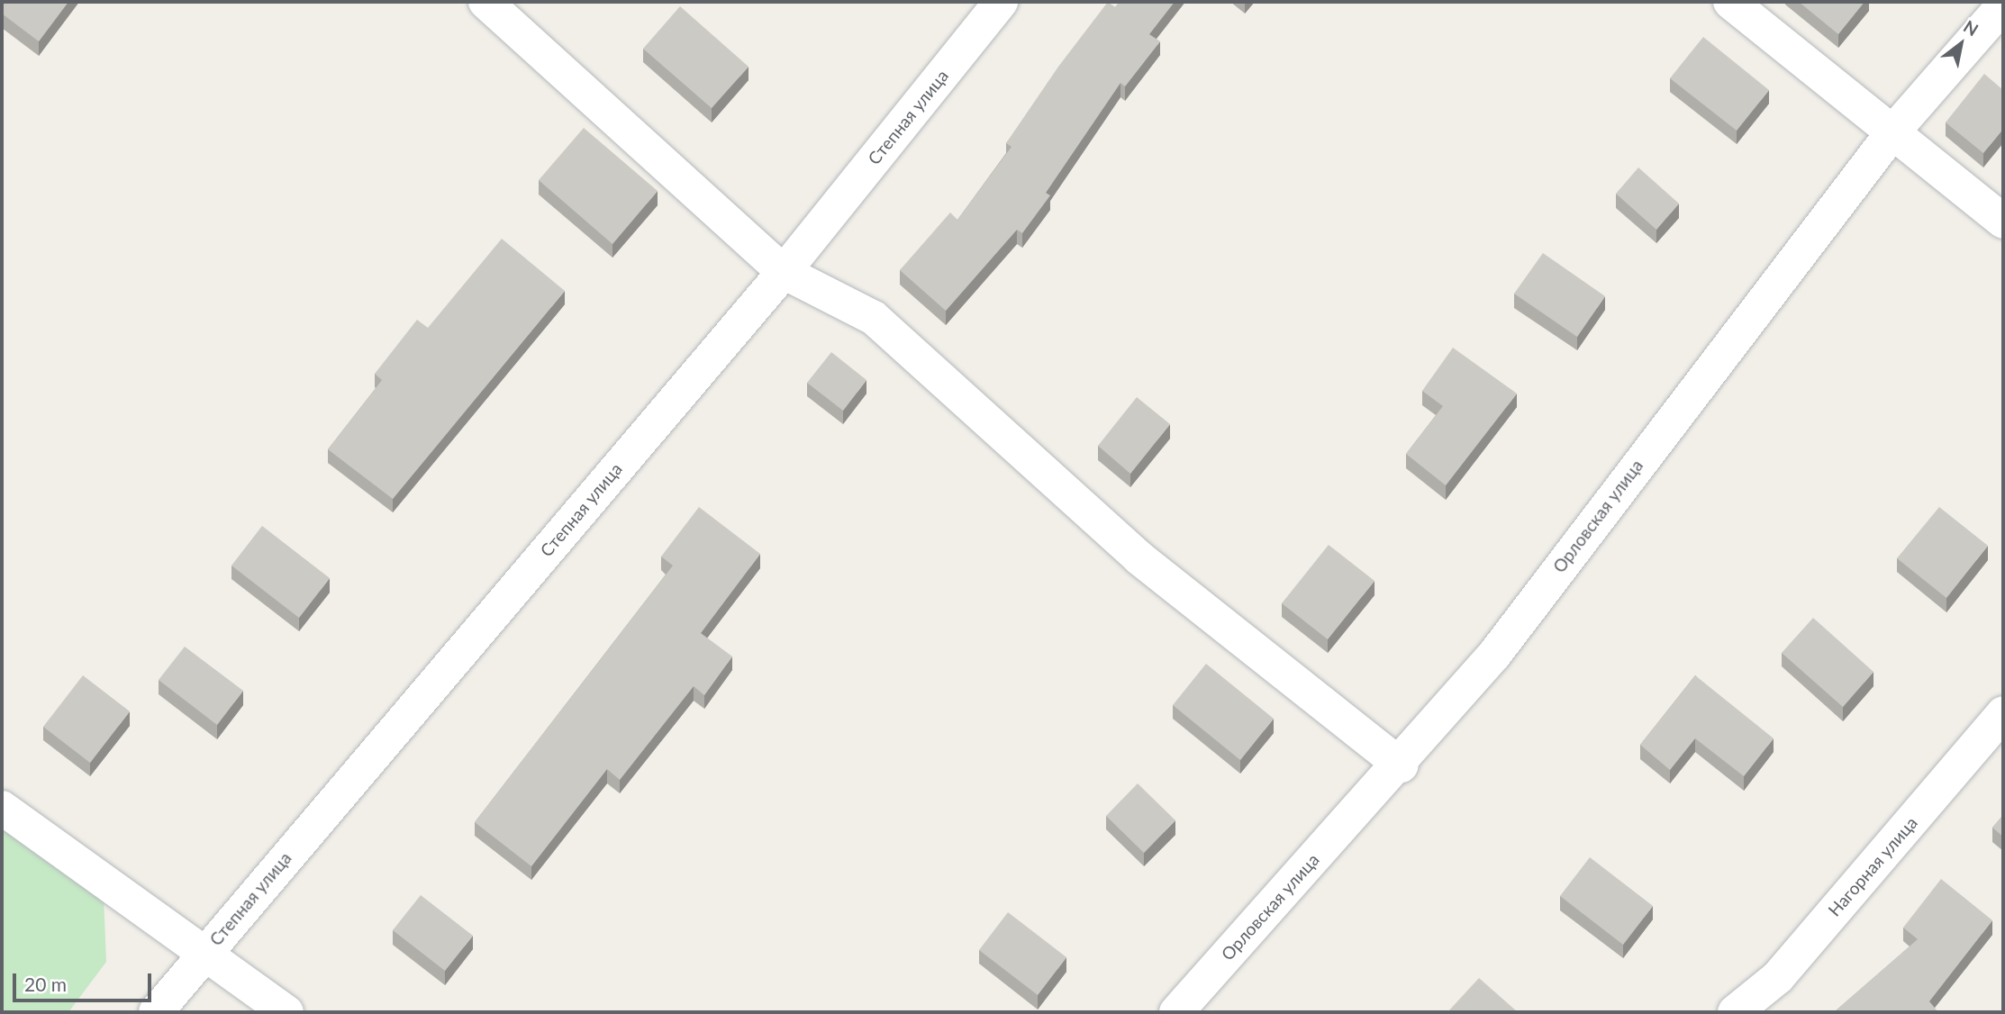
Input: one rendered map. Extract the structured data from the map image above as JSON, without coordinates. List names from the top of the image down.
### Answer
{
  "streets": {
    "street": ["Степная улица", "Орловская улица", "Нагорная улица"]
  },
  "scale_bar": "20 m",
  "north": "top right"
}
